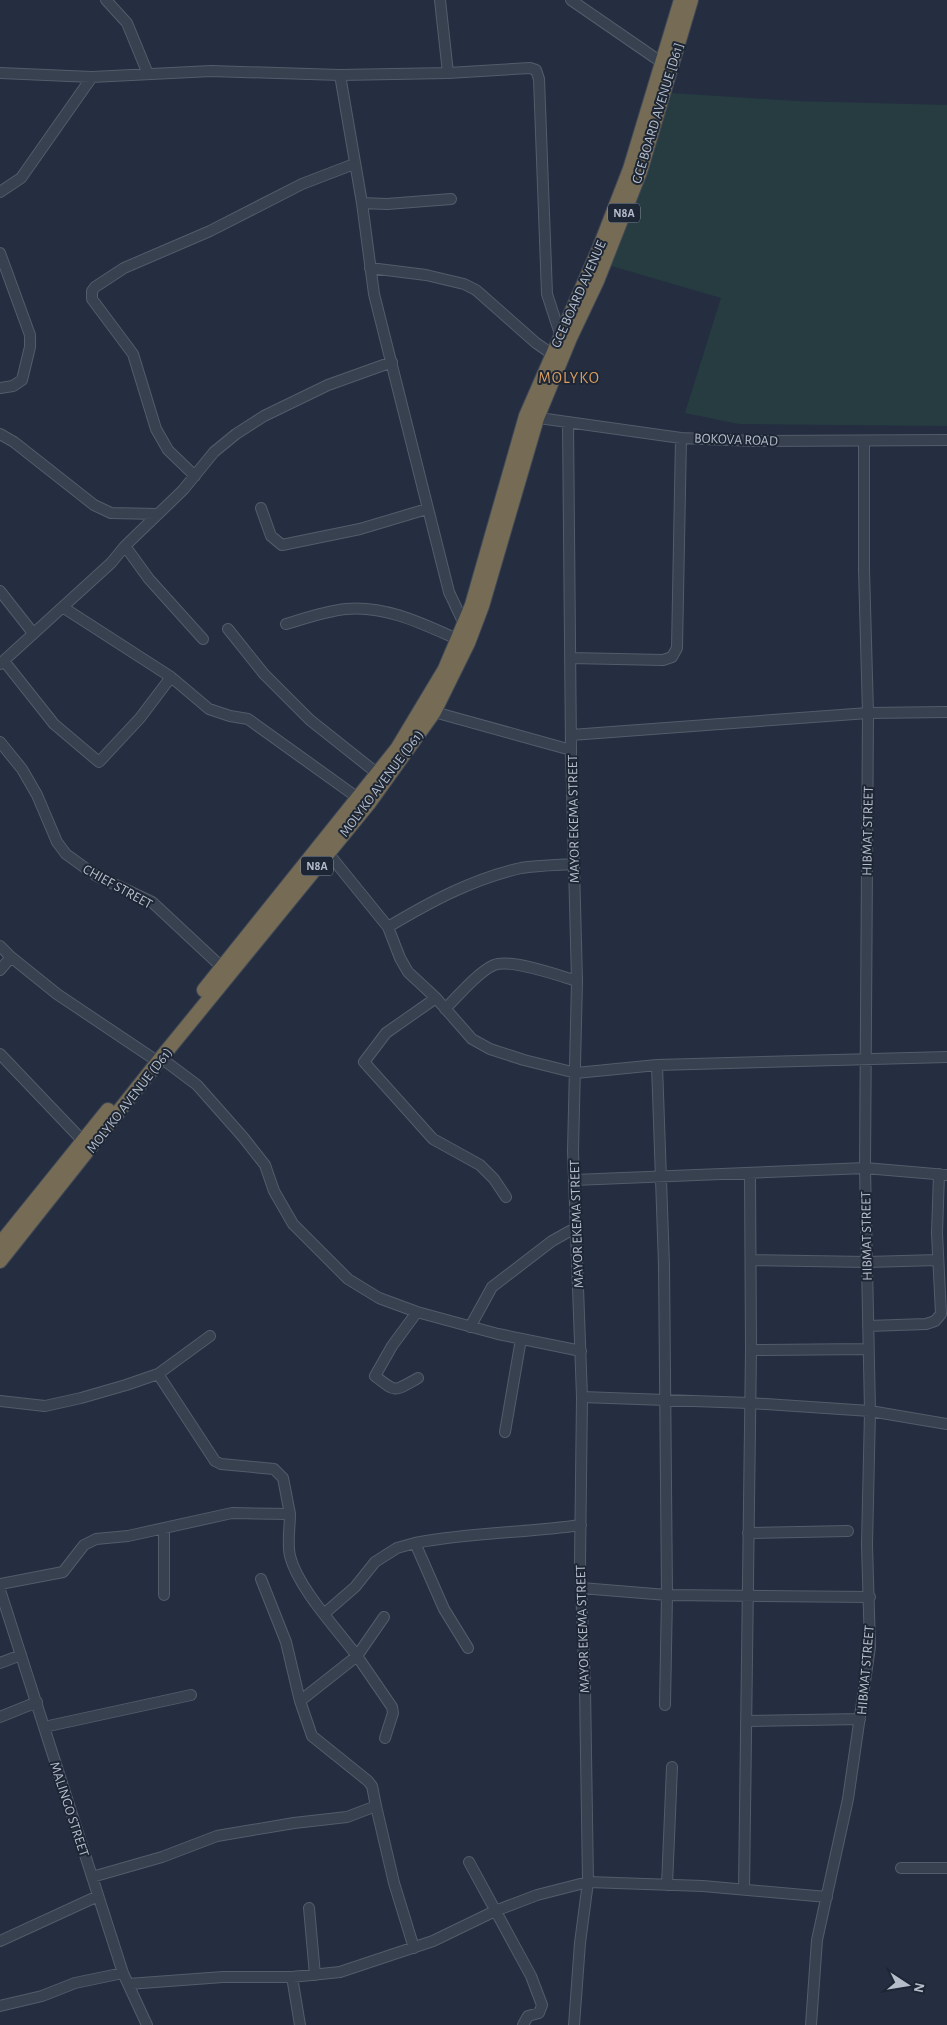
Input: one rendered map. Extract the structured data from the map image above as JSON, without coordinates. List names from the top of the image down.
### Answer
{
  "streets": {
    "highway": [
      "GCE BOARD AVENUE [D61]",
      "N8A",
      "GCE BOARD AVENUE",
      "MOLYKO AVENUE (D61)"
    ],
    "street": [
      "BOKOVA ROAD",
      "MAYOR EKEMA STREET",
      "HIBMAT STREET",
      "CHIEF STREET",
      "MALINGO STREET"
    ]
  },
  "crossings": [
    ["GCE BOARD AVENUE [D61]", "GCE BOARD AVENUE"],
    ["GCE BOARD AVENUE [D61]", "BOKOVA ROAD"],
    ["GCE BOARD AVENUE [D61]", "MOLYKO AVENUE (D61)"],
    ["GCE BOARD AVENUE", "BOKOVA ROAD"],
    ["GCE BOARD AVENUE", "MOLYKO AVENUE (D61)"],
    ["BOKOVA ROAD", "MOLYKO AVENUE (D61)"],
    ["BOKOVA ROAD", "MAYOR EKEMA STREET"],
    ["BOKOVA ROAD", "HIBMAT STREET"],
    ["MOLYKO AVENUE (D61)", "CHIEF STREET"]
  ],
  "districts": ["MOLYKO"],
  "north": "right"
}
